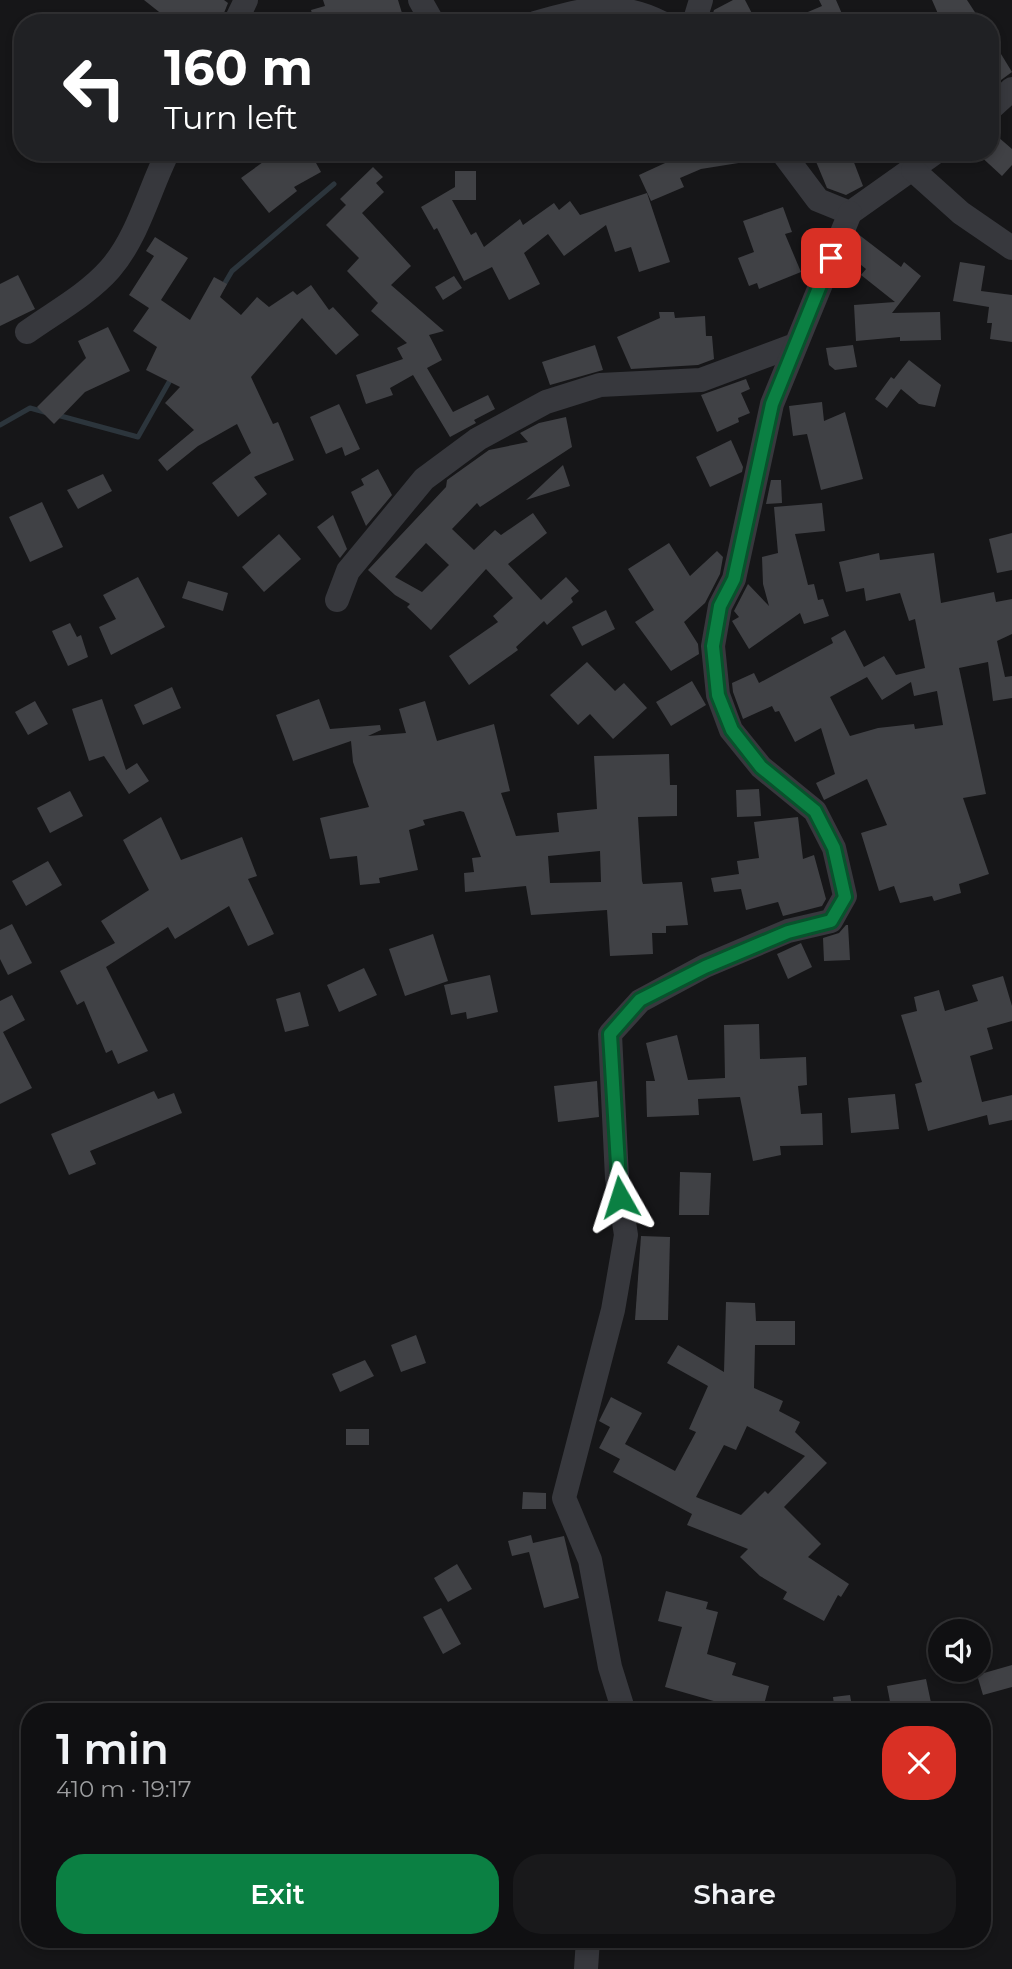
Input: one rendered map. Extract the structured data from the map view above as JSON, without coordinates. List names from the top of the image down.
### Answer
{
  "page": {
    "turn": ["160 m", "Turn left"],
    "heading": ["1 min", "410 m · 19:17"],
    "buttons": ["Exit", "Share"]
  }
}
